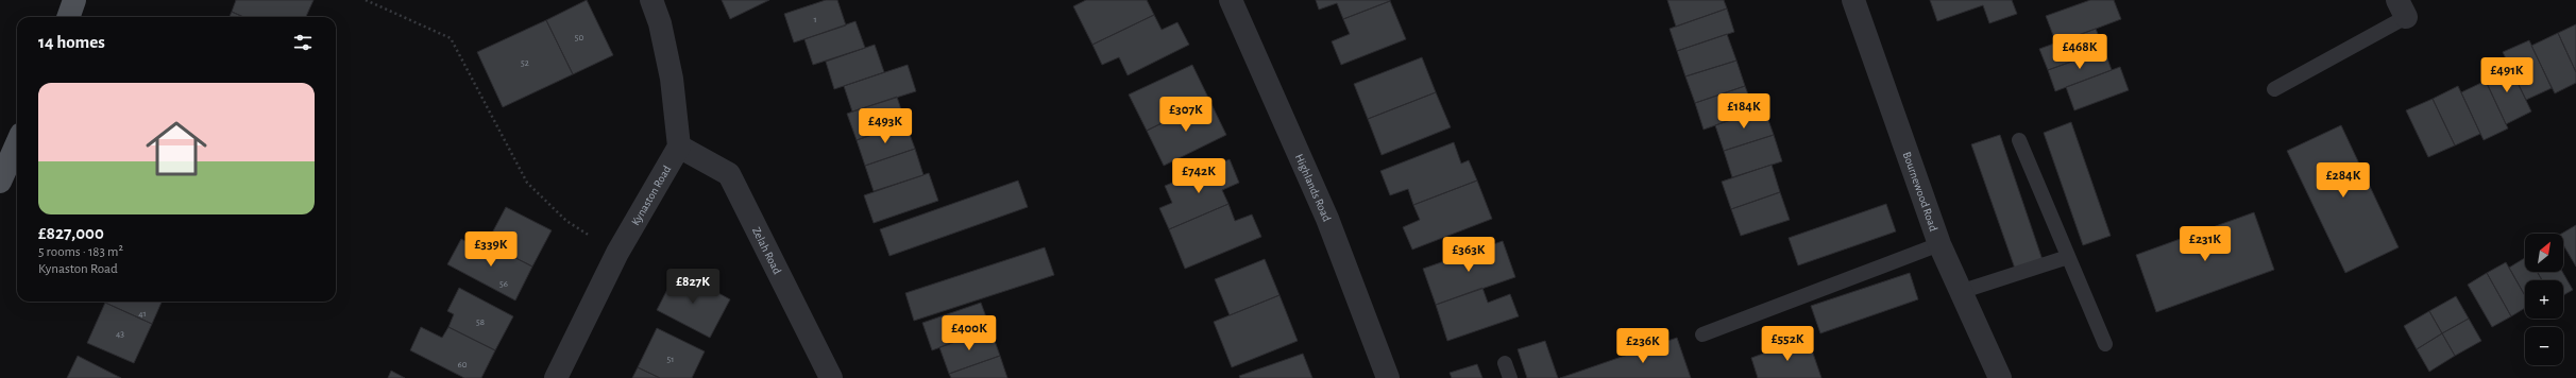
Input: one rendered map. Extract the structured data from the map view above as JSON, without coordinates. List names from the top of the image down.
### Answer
{
  "streets": {
    "street": [
      "Highlands Road",
      "Bournewood Road",
      "Kynaston Road",
      "Zelah Road"
    ]
  },
  "crossings": [
    ["Kynaston Road", "Zelah Road"]
  ],
  "house_numbers": [
    "1",
    "50",
    "52",
    "56",
    "41",
    "58",
    "43",
    "51",
    "60"
  ],
  "north": "top right",
  "page": {
    "heading": "14 homes",
    "price": [
      "£468K",
      "£491K",
      "£184K",
      "£307K",
      "£493K",
      "£742K",
      "£284K",
      "£231K",
      "£339K",
      "£363K",
      "£827K",
      "£400K",
      "£552K",
      "£236K"
    ],
    "list": [
      {
        "name": "£827,000",
        "note": "5 rooms · 183 m² · Kynaston Road"
      }
    ],
    "map_buttons": ["+", "−"]
  }
}
